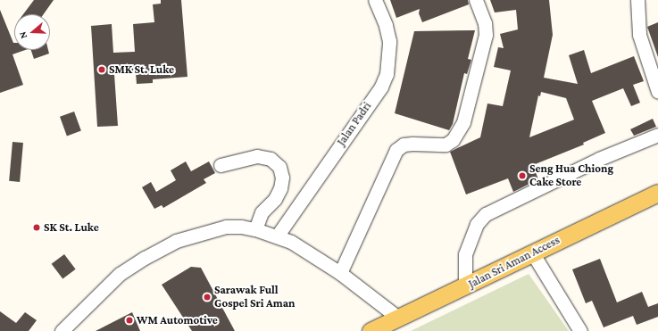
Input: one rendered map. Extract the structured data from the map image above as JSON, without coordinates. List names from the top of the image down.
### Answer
{
  "streets": {
    "main road": ["Jalan Sri Aman Access"],
    "street": ["Jalan Padri"]
  },
  "places": [
    "SMK St. Luke",
    "Seng Hua Chiong Cake Store",
    "SK St. Luke",
    "Sarawak Full Gospel Sri Aman",
    "WM Automotive"
  ],
  "north": "left"
}
